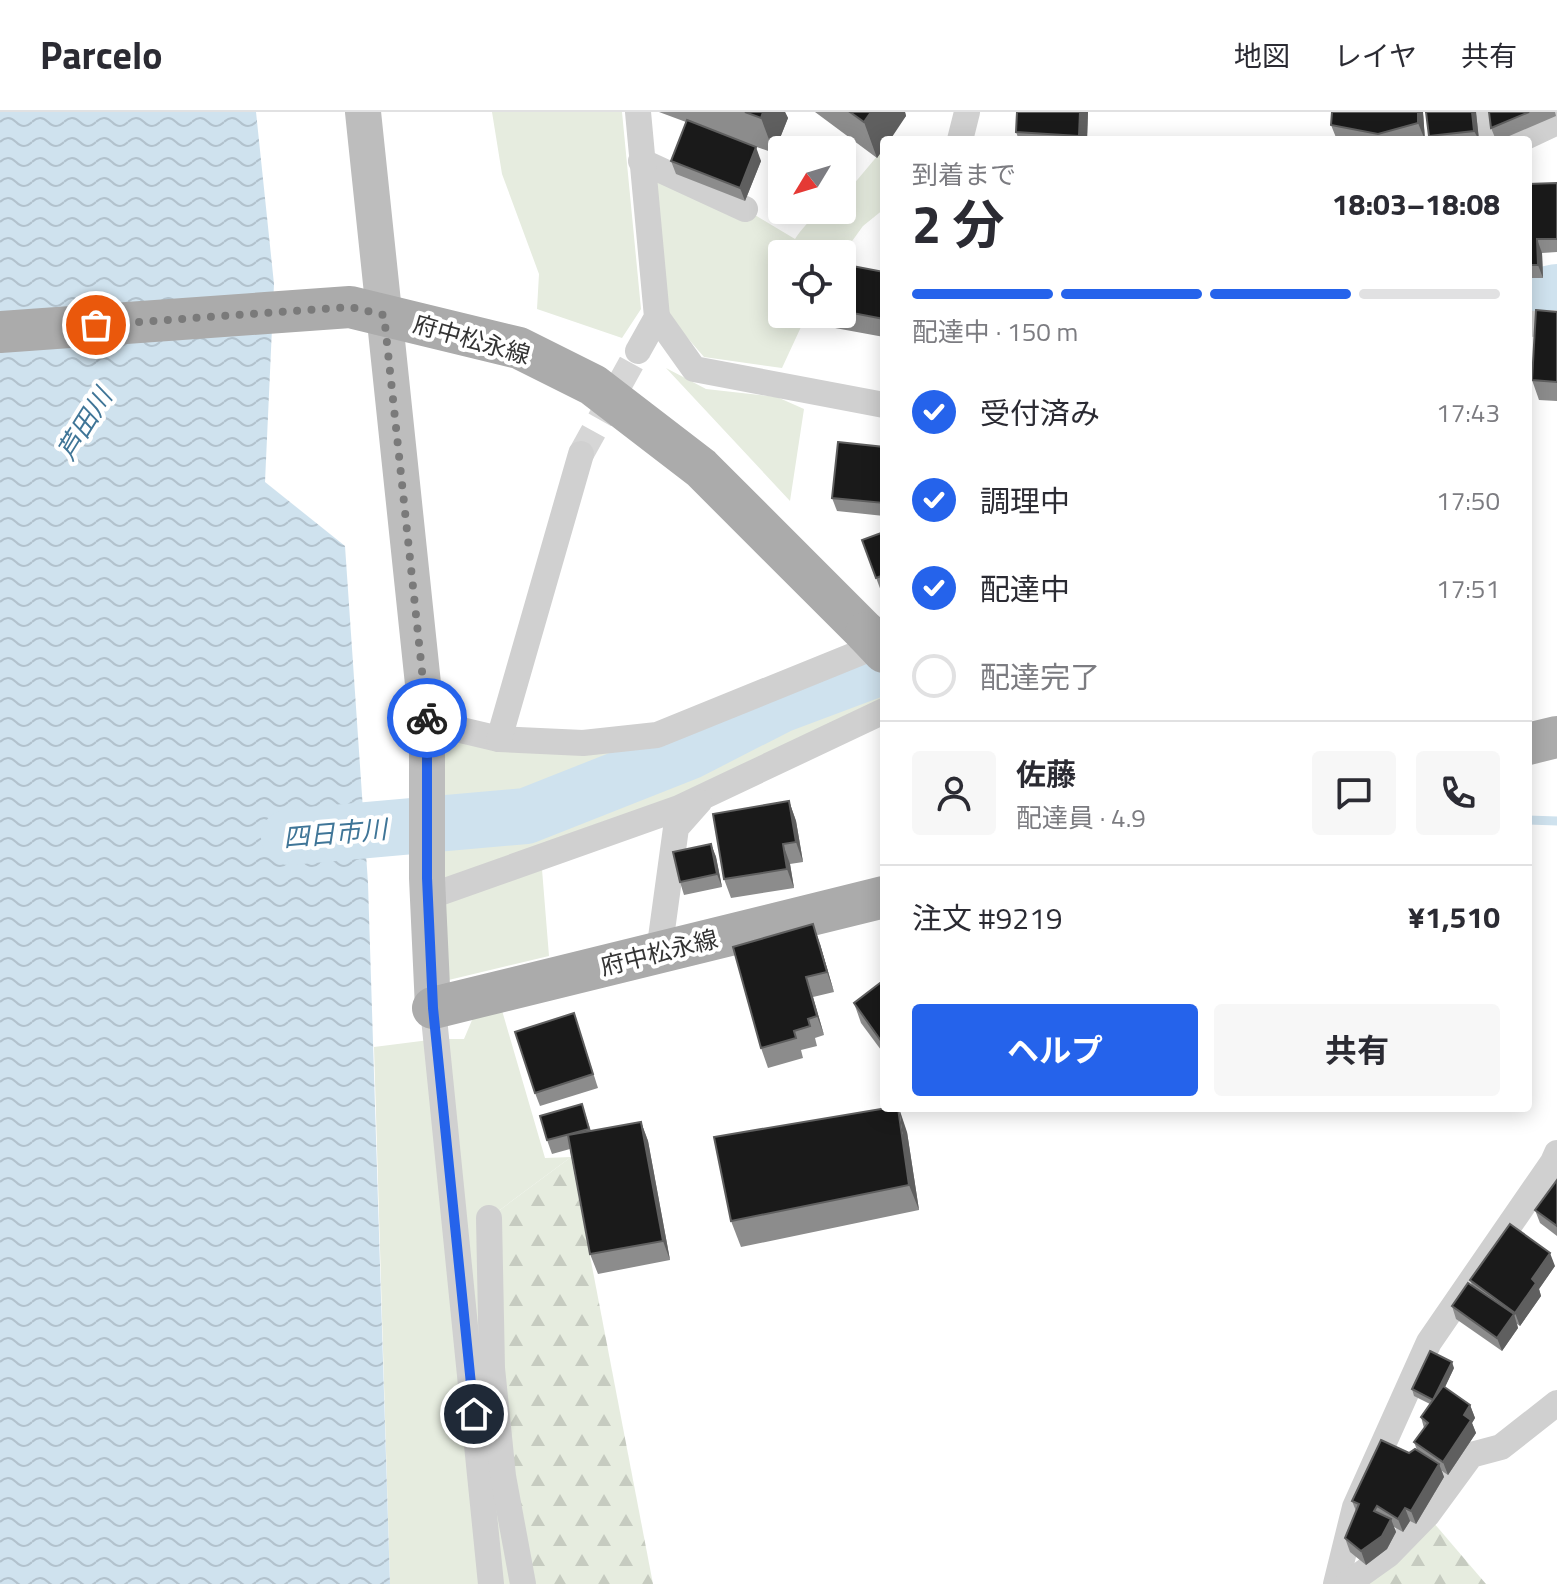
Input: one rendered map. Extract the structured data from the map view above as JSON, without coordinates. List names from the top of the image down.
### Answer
{
  "streets": {
    "main road": ["府中松永線"]
  },
  "water": ["芦田川", "四日市川"],
  "north": "bottom left",
  "page": {
    "header": "Parcelo",
    "nav": ["地図", "レイヤ", "共有"],
    "heading": ["2 分", "到着まで", "18:03–18:08"],
    "panel": [
      "佐藤",
      "配達員 · 4.9",
      "注文 #9219",
      "¥1,510"
    ],
    "bar": "配達中 · 150 m",
    "list": [
      ["受付済み", "17:43"],
      ["調理中", "17:50"],
      ["配達中", "17:51"],
      "配達完了"
    ],
    "buttons": ["ヘルプ", "共有"]
  }
}
